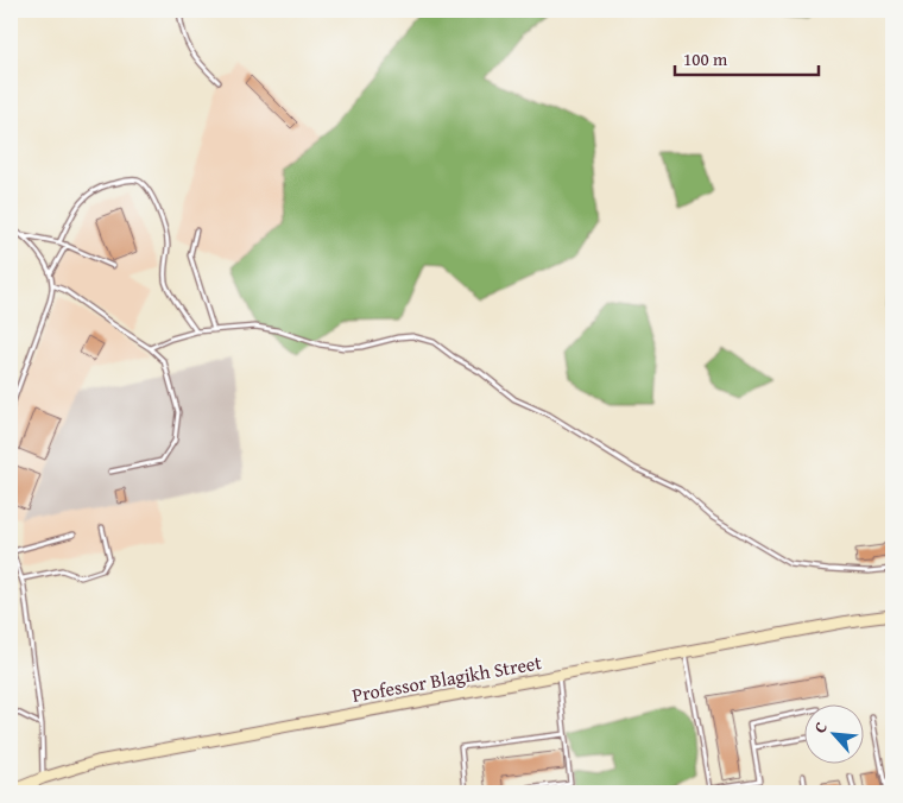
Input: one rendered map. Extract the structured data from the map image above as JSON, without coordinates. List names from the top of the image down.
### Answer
{
  "streets": {
    "main road": ["Professor Blagikh Street"]
  },
  "scale_bar": "100 m",
  "north": "top left"
}
